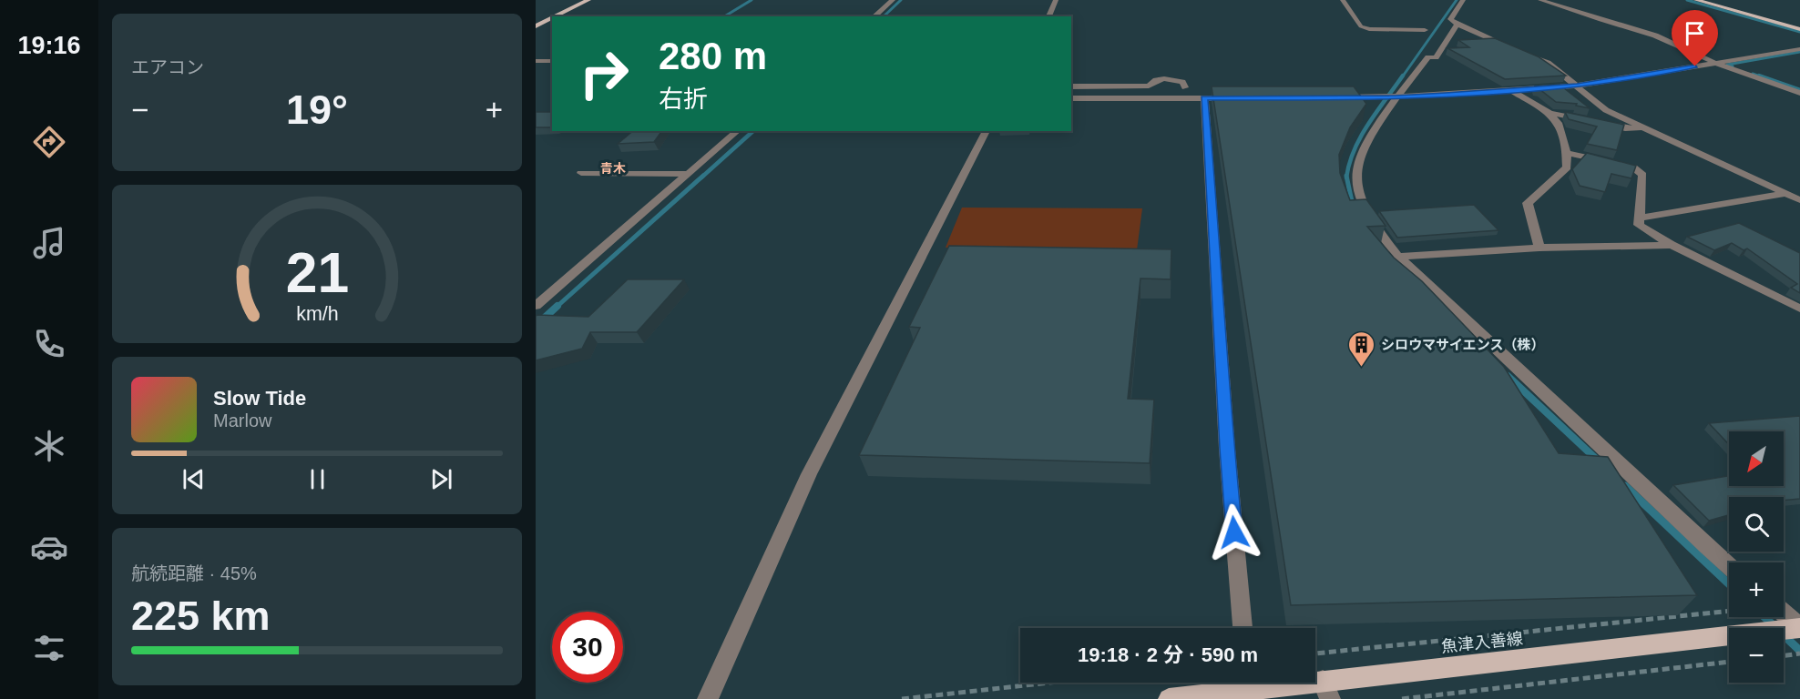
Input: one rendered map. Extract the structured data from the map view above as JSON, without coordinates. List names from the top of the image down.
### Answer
{
  "streets": {
    "main road": ["魚津入善線"]
  },
  "districts": ["青木"],
  "places": {
    "building": ["シロウマサイエンス（株）"]
  },
  "north": "bottom left",
  "page": {
    "tabs": "19:16",
    "tile": [
      "エアコン",
      ["航続距離 · 45%", "225 km"]
    ],
    "turn": ["280 m", "右折"],
    "heat": ["−", "19°", "+"],
    "song": ["Slow Tide", "Marlow"],
    "map_buttons": ["+", "−"],
    "limit": "30",
    "trip": "19:18 · 2 分 · 590 m",
    "gauge": ["21", "km/h"]
  }
}
